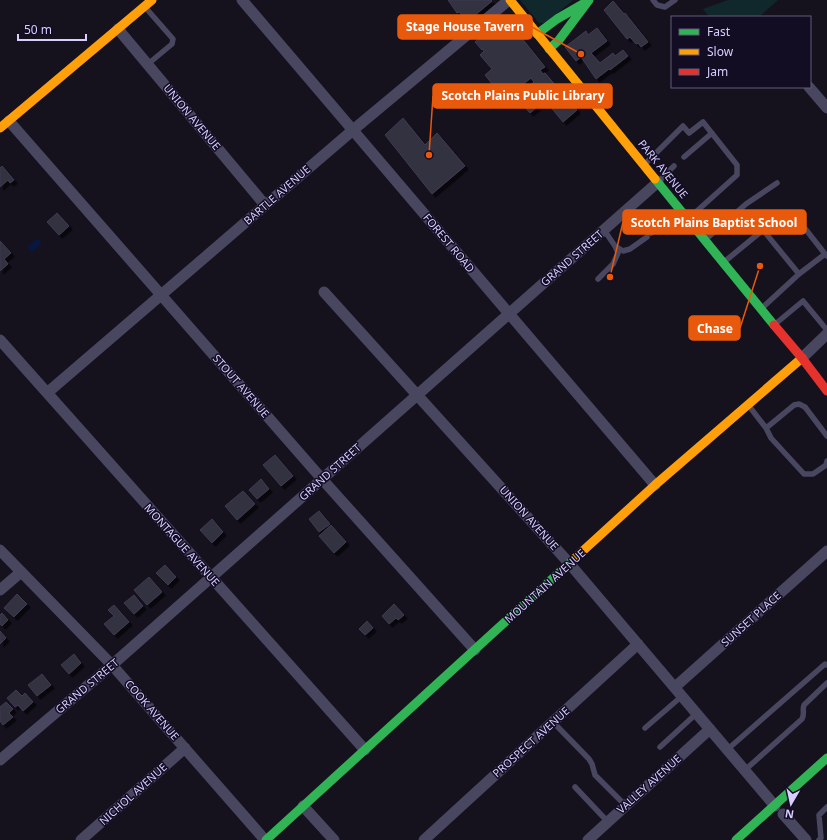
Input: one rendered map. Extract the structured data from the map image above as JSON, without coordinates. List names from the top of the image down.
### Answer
{
  "streets": {
    "main road": ["PARK AVENUE", "MOUNTAIN AVENUE"],
    "street": [
      "UNION AVENUE",
      "BARTLE AVENUE",
      "FOREST ROAD",
      "GRAND STREET",
      "STOUT AVENUE",
      "MONTAGUE AVENUE",
      "SUNSET PLACE",
      "COOK AVENUE",
      "PROSPECT AVENUE",
      "VALLEY AVENUE",
      "NICHOL AVENUE"
    ]
  },
  "crossings": [
    ["UNION AVENUE", "BARTLE AVENUE"],
    ["UNION AVENUE", "GRAND STREET"],
    ["UNION AVENUE", "MOUNTAIN AVENUE"],
    ["UNION AVENUE", "SUNSET PLACE"],
    ["UNION AVENUE", "PROSPECT AVENUE"],
    ["UNION AVENUE", "VALLEY AVENUE"],
    ["PARK AVENUE", "BARTLE AVENUE"],
    ["PARK AVENUE", "GRAND STREET"],
    ["PARK AVENUE", "MOUNTAIN AVENUE"],
    ["BARTLE AVENUE", "FOREST ROAD"],
    ["BARTLE AVENUE", "STOUT AVENUE"],
    ["BARTLE AVENUE", "MONTAGUE AVENUE"],
    ["FOREST ROAD", "GRAND STREET"],
    ["FOREST ROAD", "MOUNTAIN AVENUE"],
    ["GRAND STREET", "STOUT AVENUE"],
    ["GRAND STREET", "MONTAGUE AVENUE"],
    ["GRAND STREET", "COOK AVENUE"],
    ["STOUT AVENUE", "MOUNTAIN AVENUE"],
    ["MONTAGUE AVENUE", "MOUNTAIN AVENUE"],
    ["MOUNTAIN AVENUE", "COOK AVENUE"],
    ["COOK AVENUE", "NICHOL AVENUE"]
  ],
  "places": [
    "Stage House Tavern",
    "Scotch Plains Public Library",
    "Chase",
    "Scotch Plains Baptist School"
  ],
  "legend": ["Fast", "Slow", "Jam"],
  "scale_bar": "50 m",
  "north": "bottom"
}
